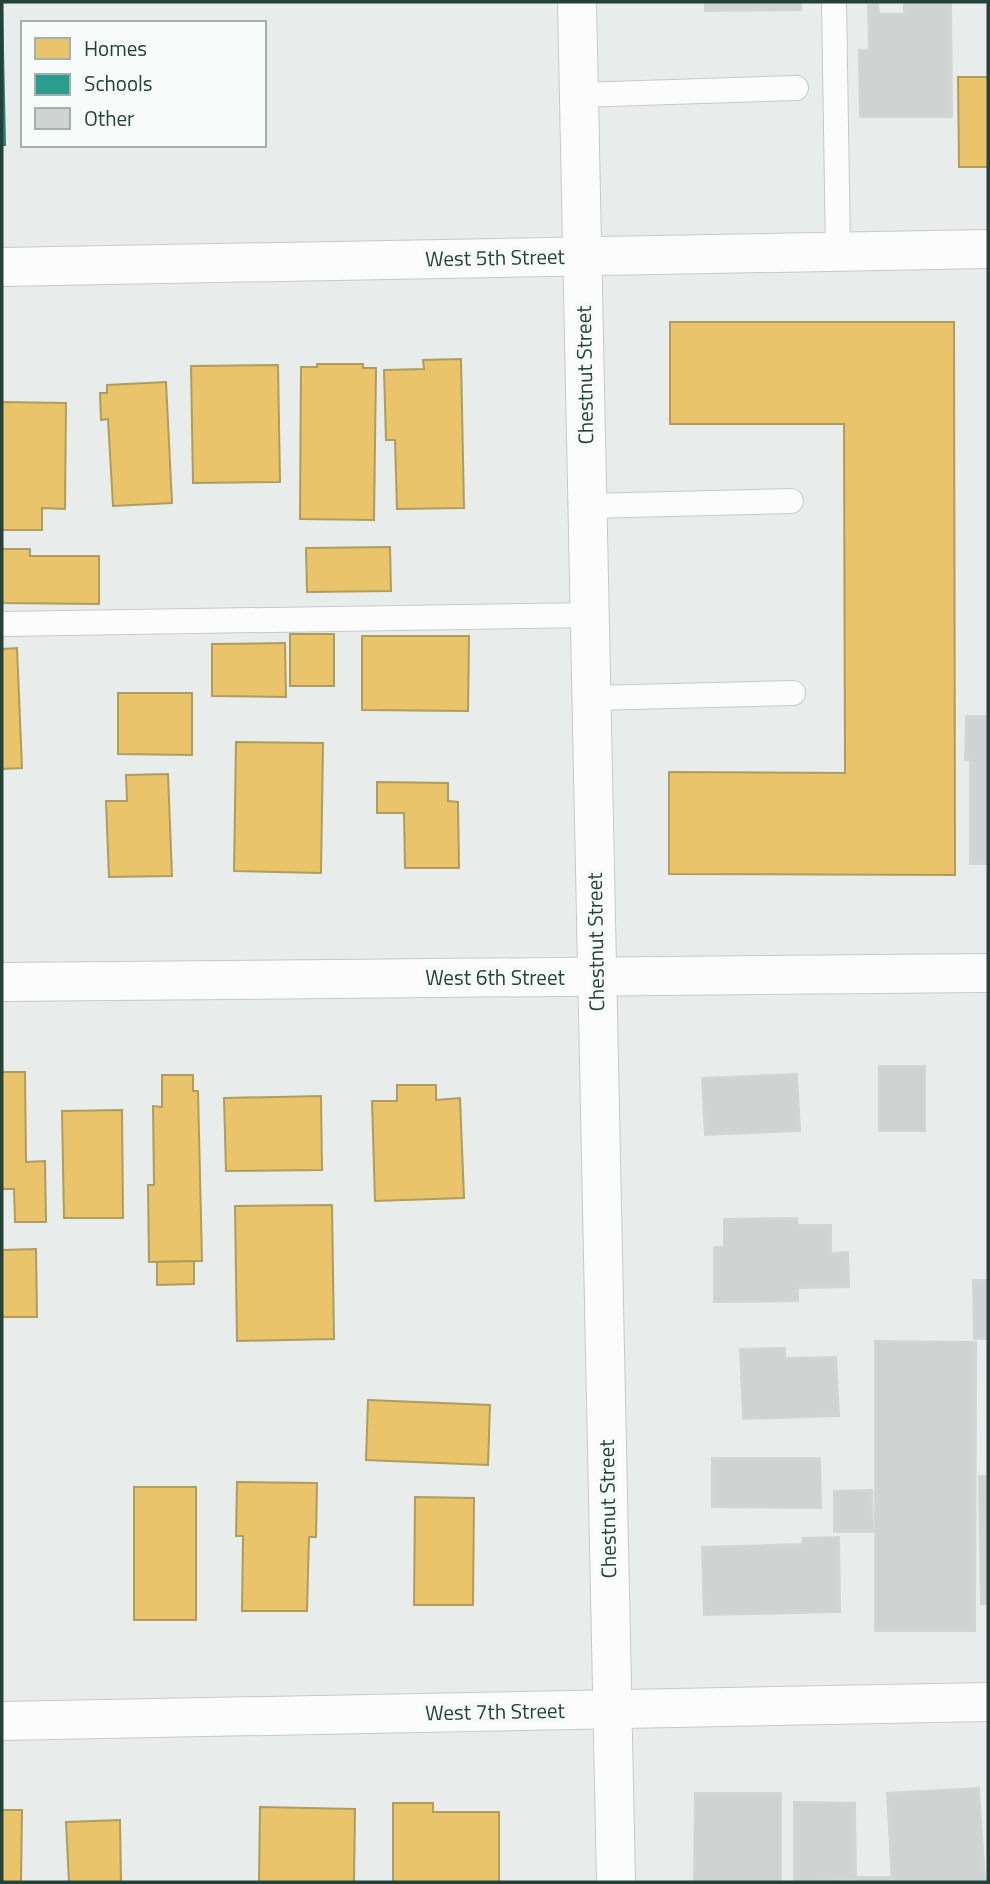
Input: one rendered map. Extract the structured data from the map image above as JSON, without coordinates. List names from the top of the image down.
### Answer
{
  "streets": {
    "street": [
      "West 5th Street",
      "Chestnut Street",
      "West 6th Street",
      "West 7th Street"
    ]
  },
  "crossings": [
    ["West 5th Street", "Chestnut Street"],
    ["Chestnut Street", "West 6th Street"],
    ["Chestnut Street", "West 7th Street"]
  ],
  "legend": ["Homes", "Schools", "Other"]
}
